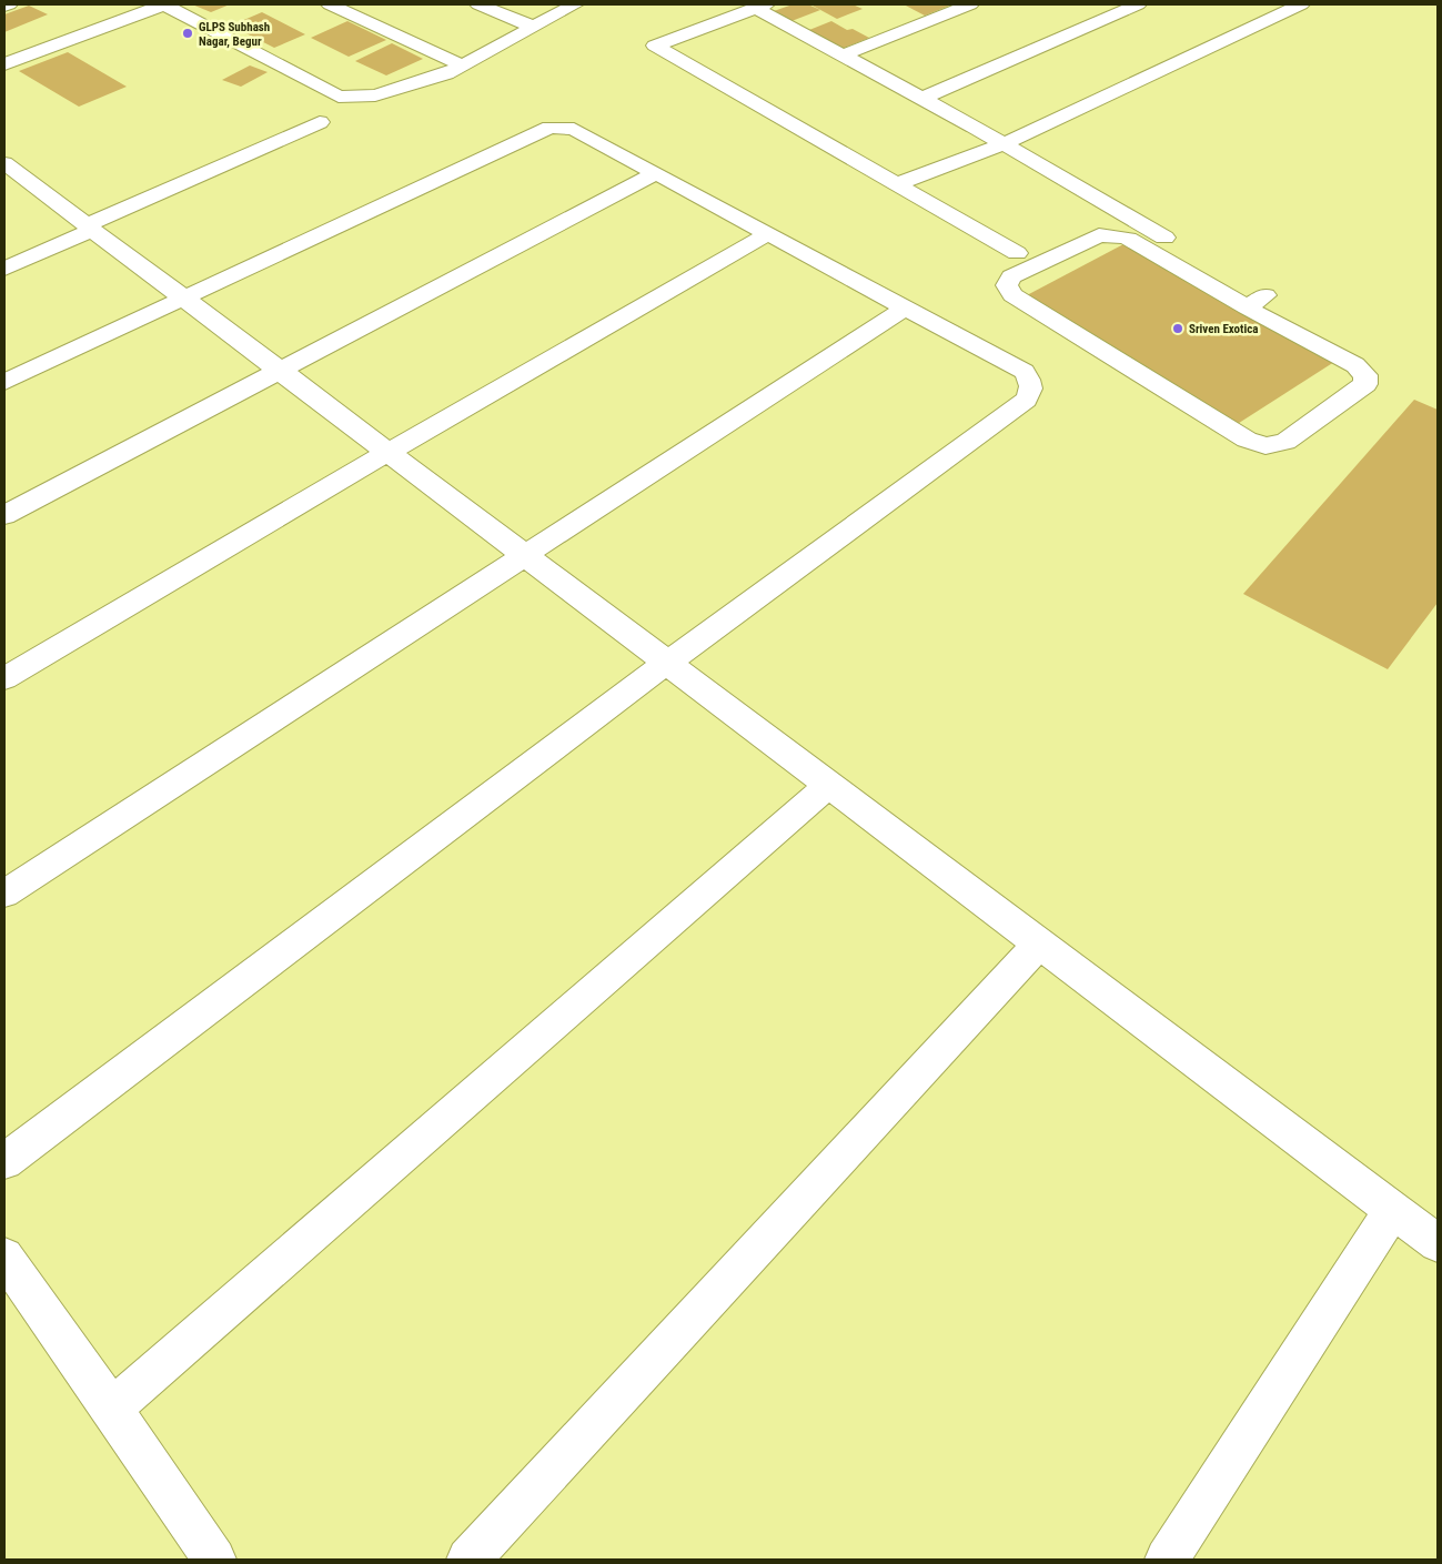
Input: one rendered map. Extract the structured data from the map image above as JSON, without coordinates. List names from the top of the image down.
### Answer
{
  "places": ["GLPS Subhash Nagar, Begur", "Sriven Exotica"]
}
